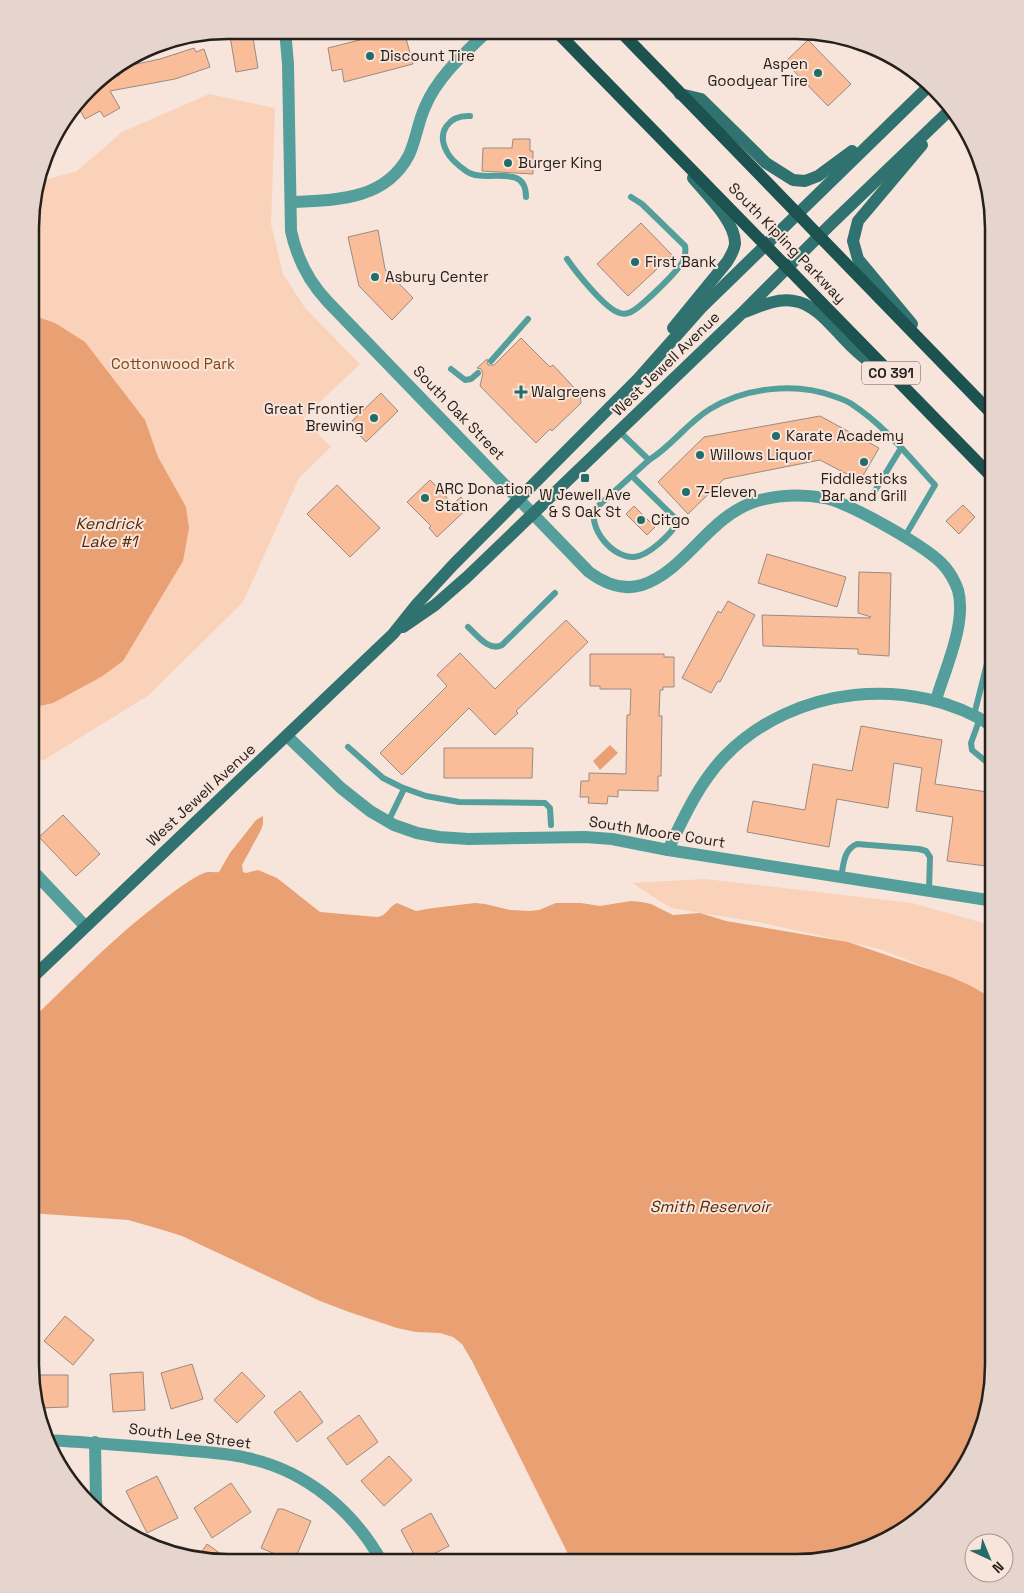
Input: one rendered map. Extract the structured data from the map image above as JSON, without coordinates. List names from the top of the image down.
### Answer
{
  "streets": {
    "main road": ["South Kipling Parkway", "West Jewell Avenue", "CO 391"],
    "street": ["South Oak Street", "South Moore Court", "South Lee Street"]
  },
  "crossings": [
    ["South Kipling Parkway", "West Jewell Avenue"],
    ["West Jewell Avenue", "South Oak Street"],
    ["West Jewell Avenue", "South Moore Court"]
  ],
  "water": ["Kendrick Lake #1", "Smith Reservoir"],
  "parks": ["Cottonwood Park"],
  "places": {
    "other": [
      "Discount Tire",
      "Aspen Goodyear Tire",
      "Burger King",
      "First Bank",
      "Asbury Center",
      "Great Frontier Brewing",
      "Karate Academy",
      "Willows Liquor",
      "Fiddlesticks Bar and Grill",
      "7-Eleven",
      "ARC Donation Station",
      "Citgo"
    ],
    "health": ["Walgreens"],
    "transit": ["W Jewell Ave & S Oak St"]
  },
  "north": "bottom right"
}
